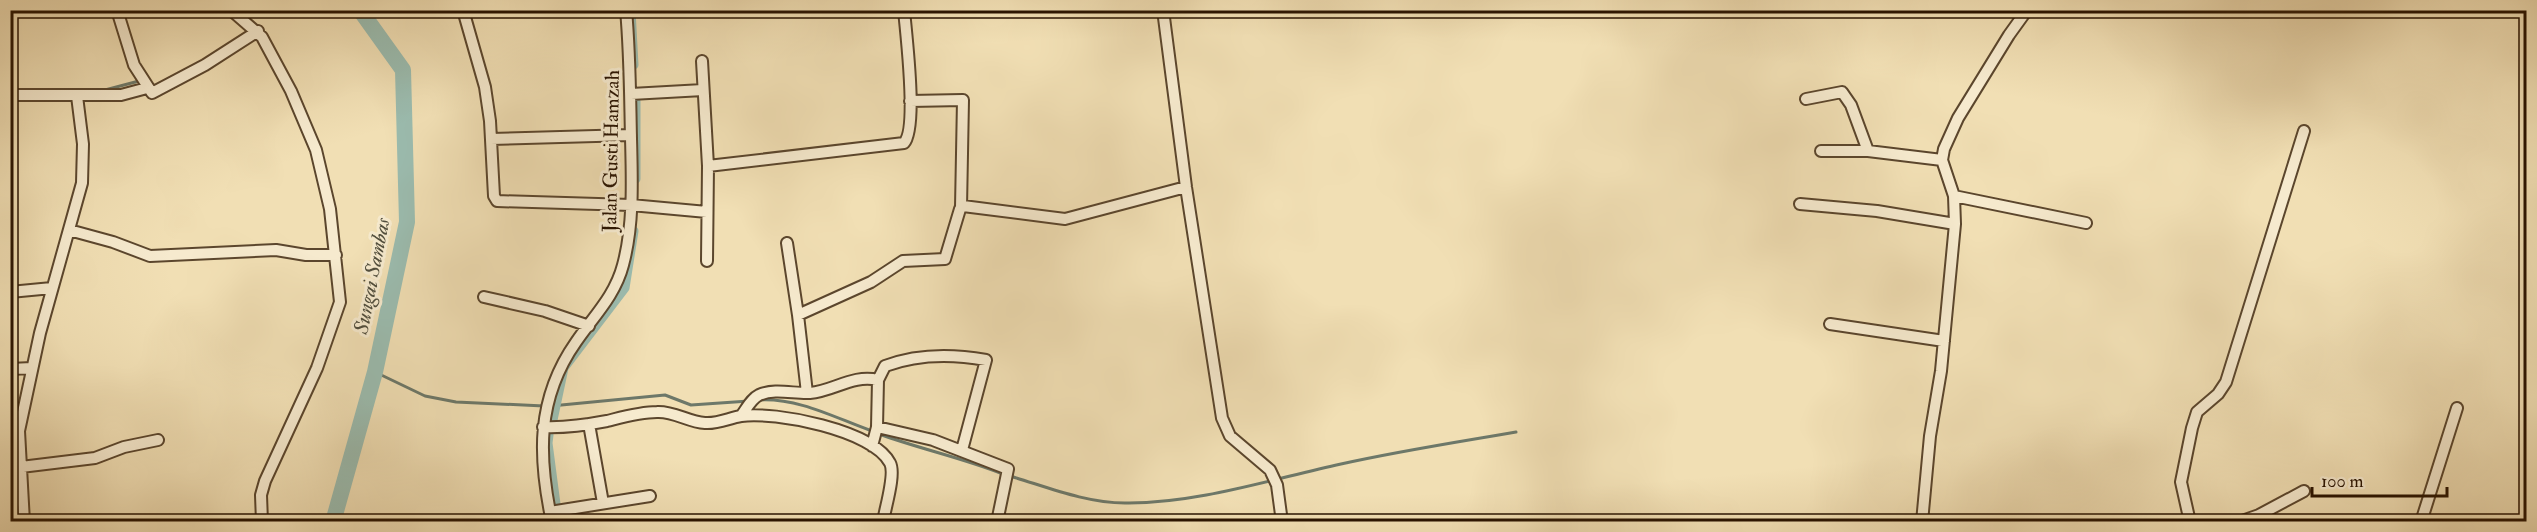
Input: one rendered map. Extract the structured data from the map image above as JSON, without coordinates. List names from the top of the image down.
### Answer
{
  "streets": {
    "street": ["Jalan Gusti Hamzah"]
  },
  "water": ["Sungai Sambas"],
  "scale_bar": "100 m"
}
